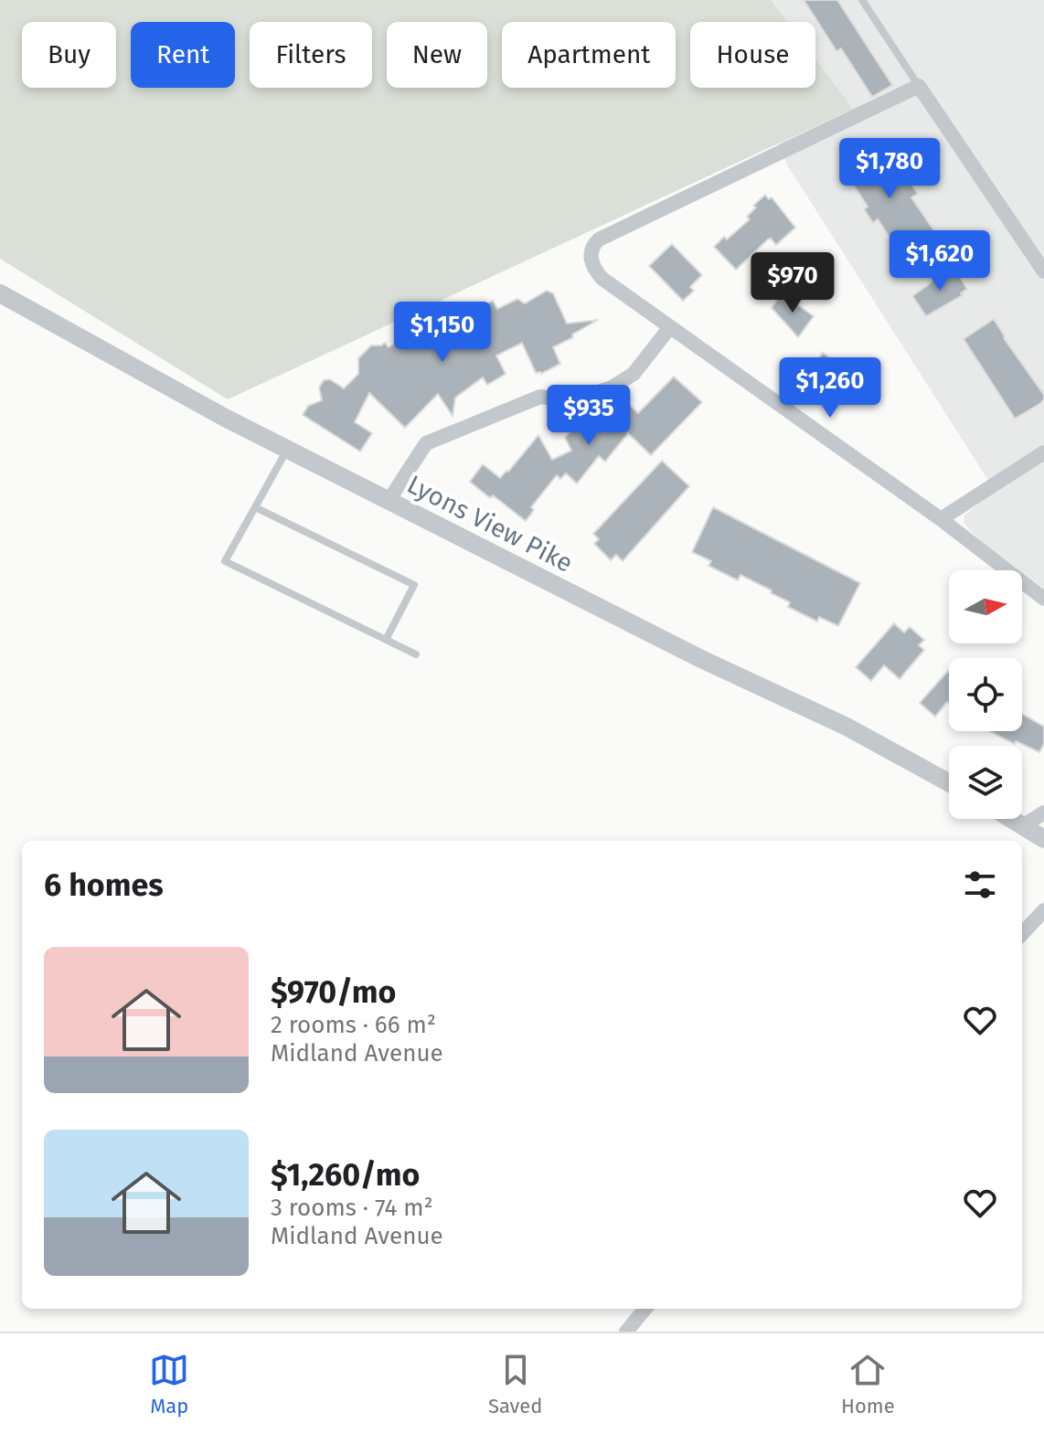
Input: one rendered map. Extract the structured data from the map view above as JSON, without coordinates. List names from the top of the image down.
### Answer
{
  "streets": {
    "street": ["Lyons View Pike"]
  },
  "north": "right",
  "page": {
    "chip": [
      "Buy",
      "Rent",
      "Filters",
      "New",
      "Apartment",
      "House"
    ],
    "price": [
      "$1,780",
      "$1,620",
      "$970",
      "$1,150",
      "$1,260",
      "$935"
    ],
    "heading": "6 homes",
    "list": [
      {
        "name": "$970/mo",
        "note": "2 rooms · 66 m² · Midland Avenue"
      },
      {
        "name": "$1,260/mo",
        "note": "3 rooms · 74 m² · Midland Avenue"
      }
    ],
    "tabs": ["Map", "Saved", "Home"]
  }
}
